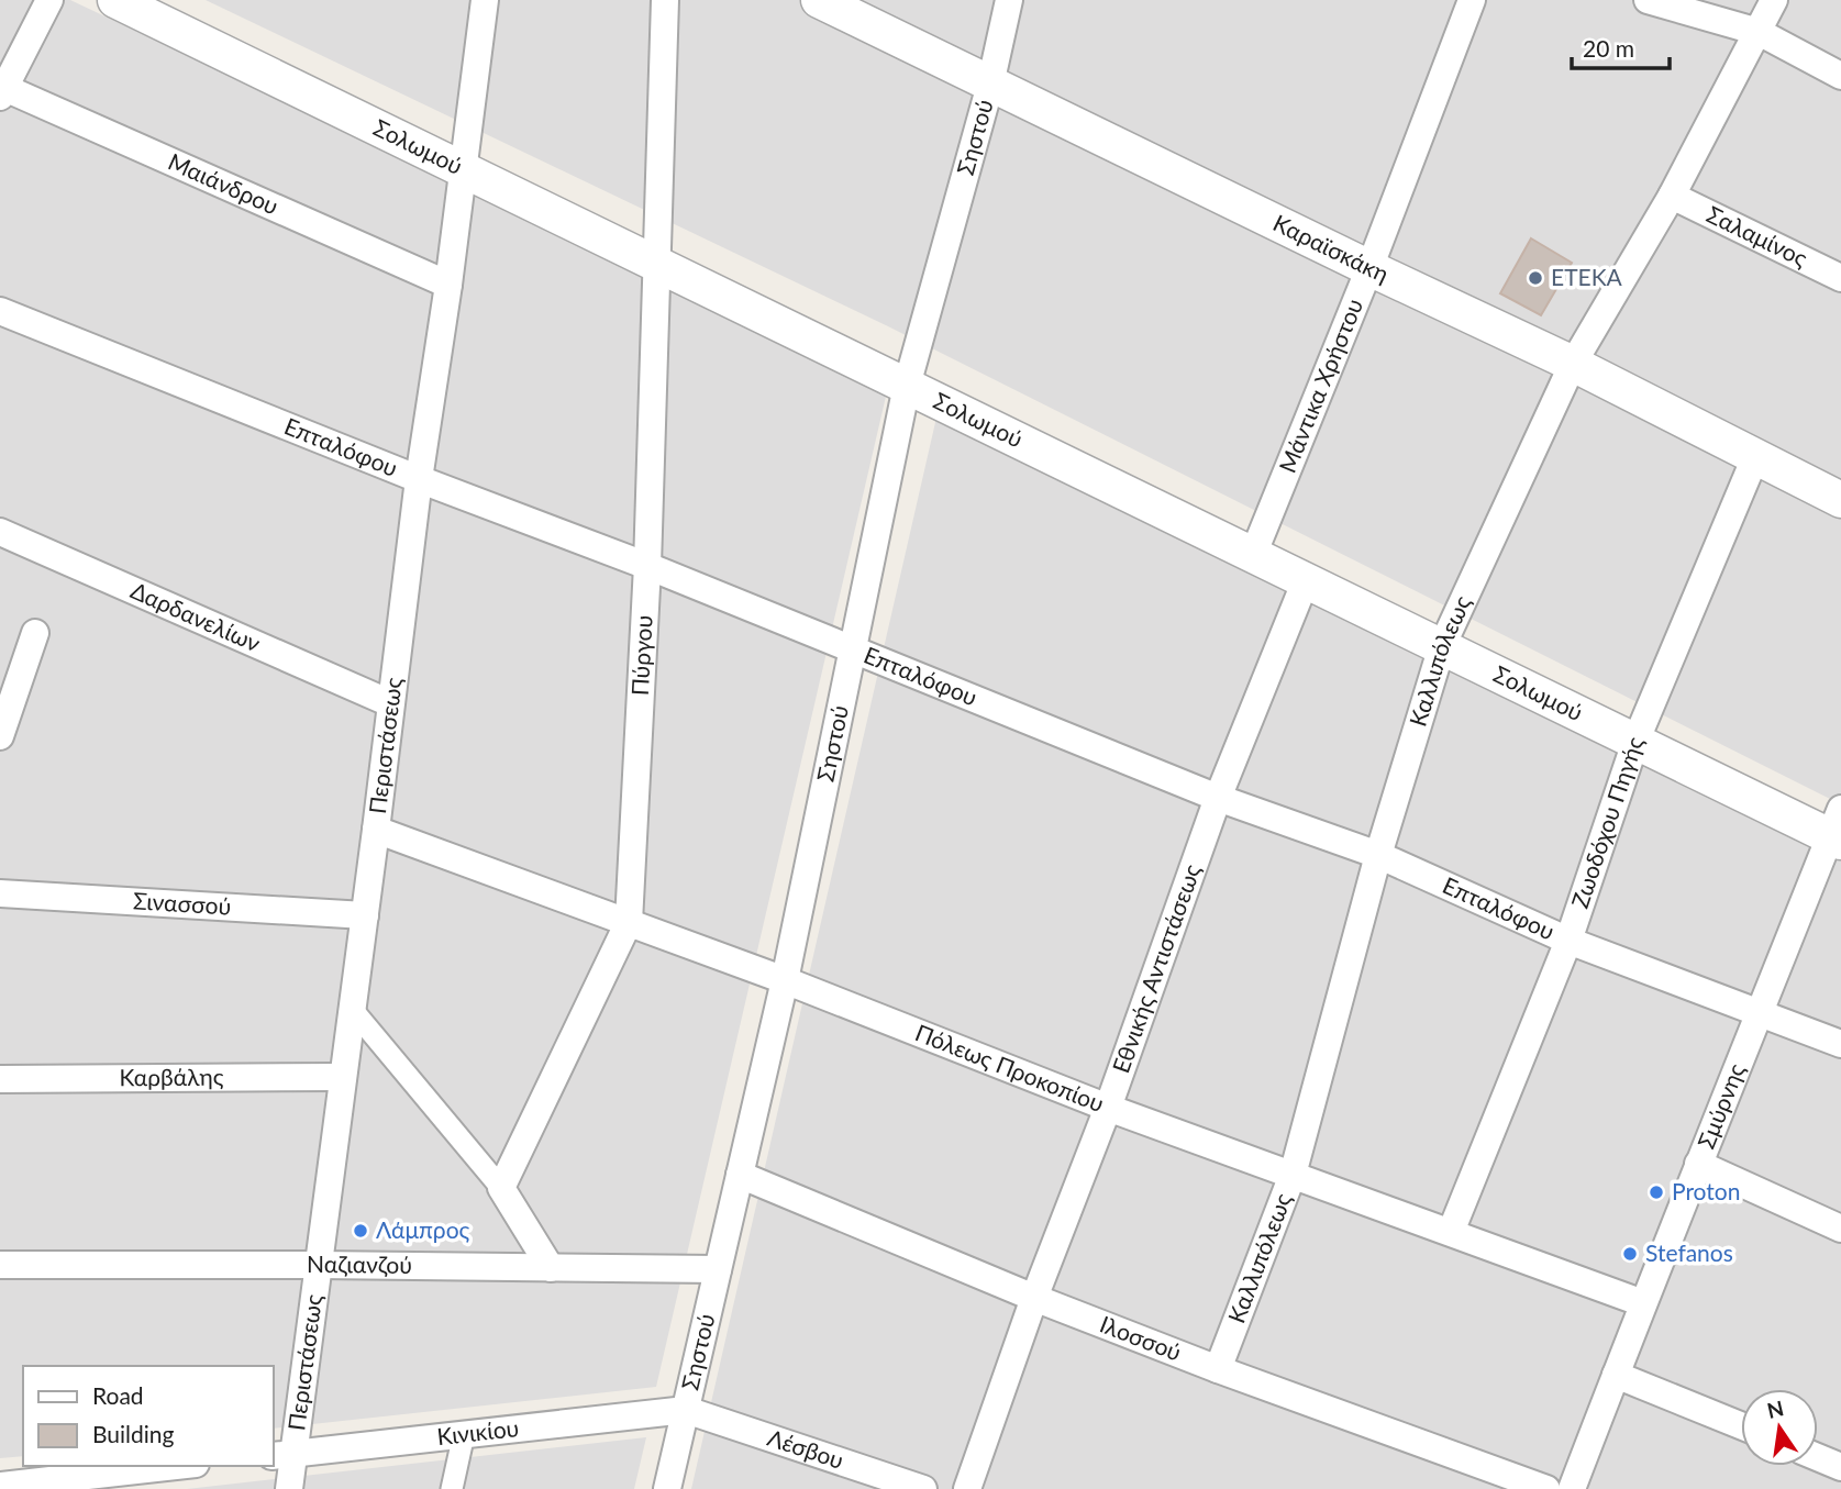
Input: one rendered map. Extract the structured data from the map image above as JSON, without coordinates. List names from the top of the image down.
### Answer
{
  "streets": {
    "street": [
      "Σηστού",
      "Σολωμού",
      "Μαιάνδρου",
      "Σαλαμίνος",
      "Καραϊσκάκη",
      "Μάντικα Χρήστου",
      "Επταλόφου",
      "Δαρδανελίων",
      "Πύργου",
      "Καλλιπόλεως",
      "Περιστάσεως",
      "Ζωοδόχου Πηγής",
      "Σινασσού",
      "Εθνικής Αντιστάσεως",
      "Πόλεως Προκοπίου",
      "Καρβάλης",
      "Σμύρνης",
      "Ναζιανζού",
      "Ιλοσσού",
      "Κινικίου",
      "Λέσβου"
    ]
  },
  "crossings": [
    ["Σηστού", "Σολωμού"],
    ["Σηστού", "Καραϊσκάκη"],
    ["Σηστού", "Επταλόφου"],
    ["Σηστού", "Πόλεως Προκοπίου"],
    ["Σηστού", "Ναζιανζού"],
    ["Σηστού", "Ιλοσσού"],
    ["Σηστού", "Κινικίου"],
    ["Σηστού", "Λέσβου"],
    ["Σολωμού", "Μάντικα Χρήστου"],
    ["Σολωμού", "Πύργου"],
    ["Σολωμού", "Καλλιπόλεως"],
    ["Σολωμού", "Περιστάσεως"],
    ["Σολωμού", "Ζωοδόχου Πηγής"],
    ["Σολωμού", "Εθνικής Αντιστάσεως"],
    ["Σολωμού", "Σμύρνης"],
    ["Μαιάνδρου", "Περιστάσεως"],
    ["Σαλαμίνος", "Καλλιπόλεως"],
    ["Καραϊσκάκη", "Μάντικα Χρήστου"],
    ["Καραϊσκάκη", "Καλλιπόλεως"],
    ["Καραϊσκάκη", "Ζωοδόχου Πηγής"],
    ["Επταλόφου", "Πύργου"],
    ["Επταλόφου", "Καλλιπόλεως"],
    ["Επταλόφου", "Περιστάσεως"],
    ["Επταλόφου", "Ζωοδόχου Πηγής"],
    ["Επταλόφου", "Εθνικής Αντιστάσεως"],
    ["Επταλόφου", "Σμύρνης"],
    ["Δαρδανελίων", "Περιστάσεως"],
    ["Πύργου", "Πόλεως Προκοπίου"],
    ["Καλλιπόλεως", "Πόλεως Προκοπίου"],
    ["Καλλιπόλεως", "Ιλοσσού"],
    ["Περιστάσεως", "Σινασσού"],
    ["Περιστάσεως", "Πόλεως Προκοπίου"],
    ["Περιστάσεως", "Καρβάλης"],
    ["Περιστάσεως", "Ναζιανζού"],
    ["Περιστάσεως", "Κινικίου"],
    ["Ζωοδόχου Πηγής", "Πόλεως Προκοπίου"],
    ["Εθνικής Αντιστάσεως", "Πόλεως Προκοπίου"],
    ["Εθνικής Αντιστάσεως", "Ιλοσσού"],
    ["Πόλεως Προκοπίου", "Σμύρνης"],
    ["Κινικίου", "Λέσβου"]
  ],
  "places": [
    "ΕΤΕΚΑ",
    "Proton",
    "Λάμπρος",
    "Stefanos"
  ],
  "legend": ["Road", "Building"],
  "scale_bar": "20 m",
  "north": "top"
}
